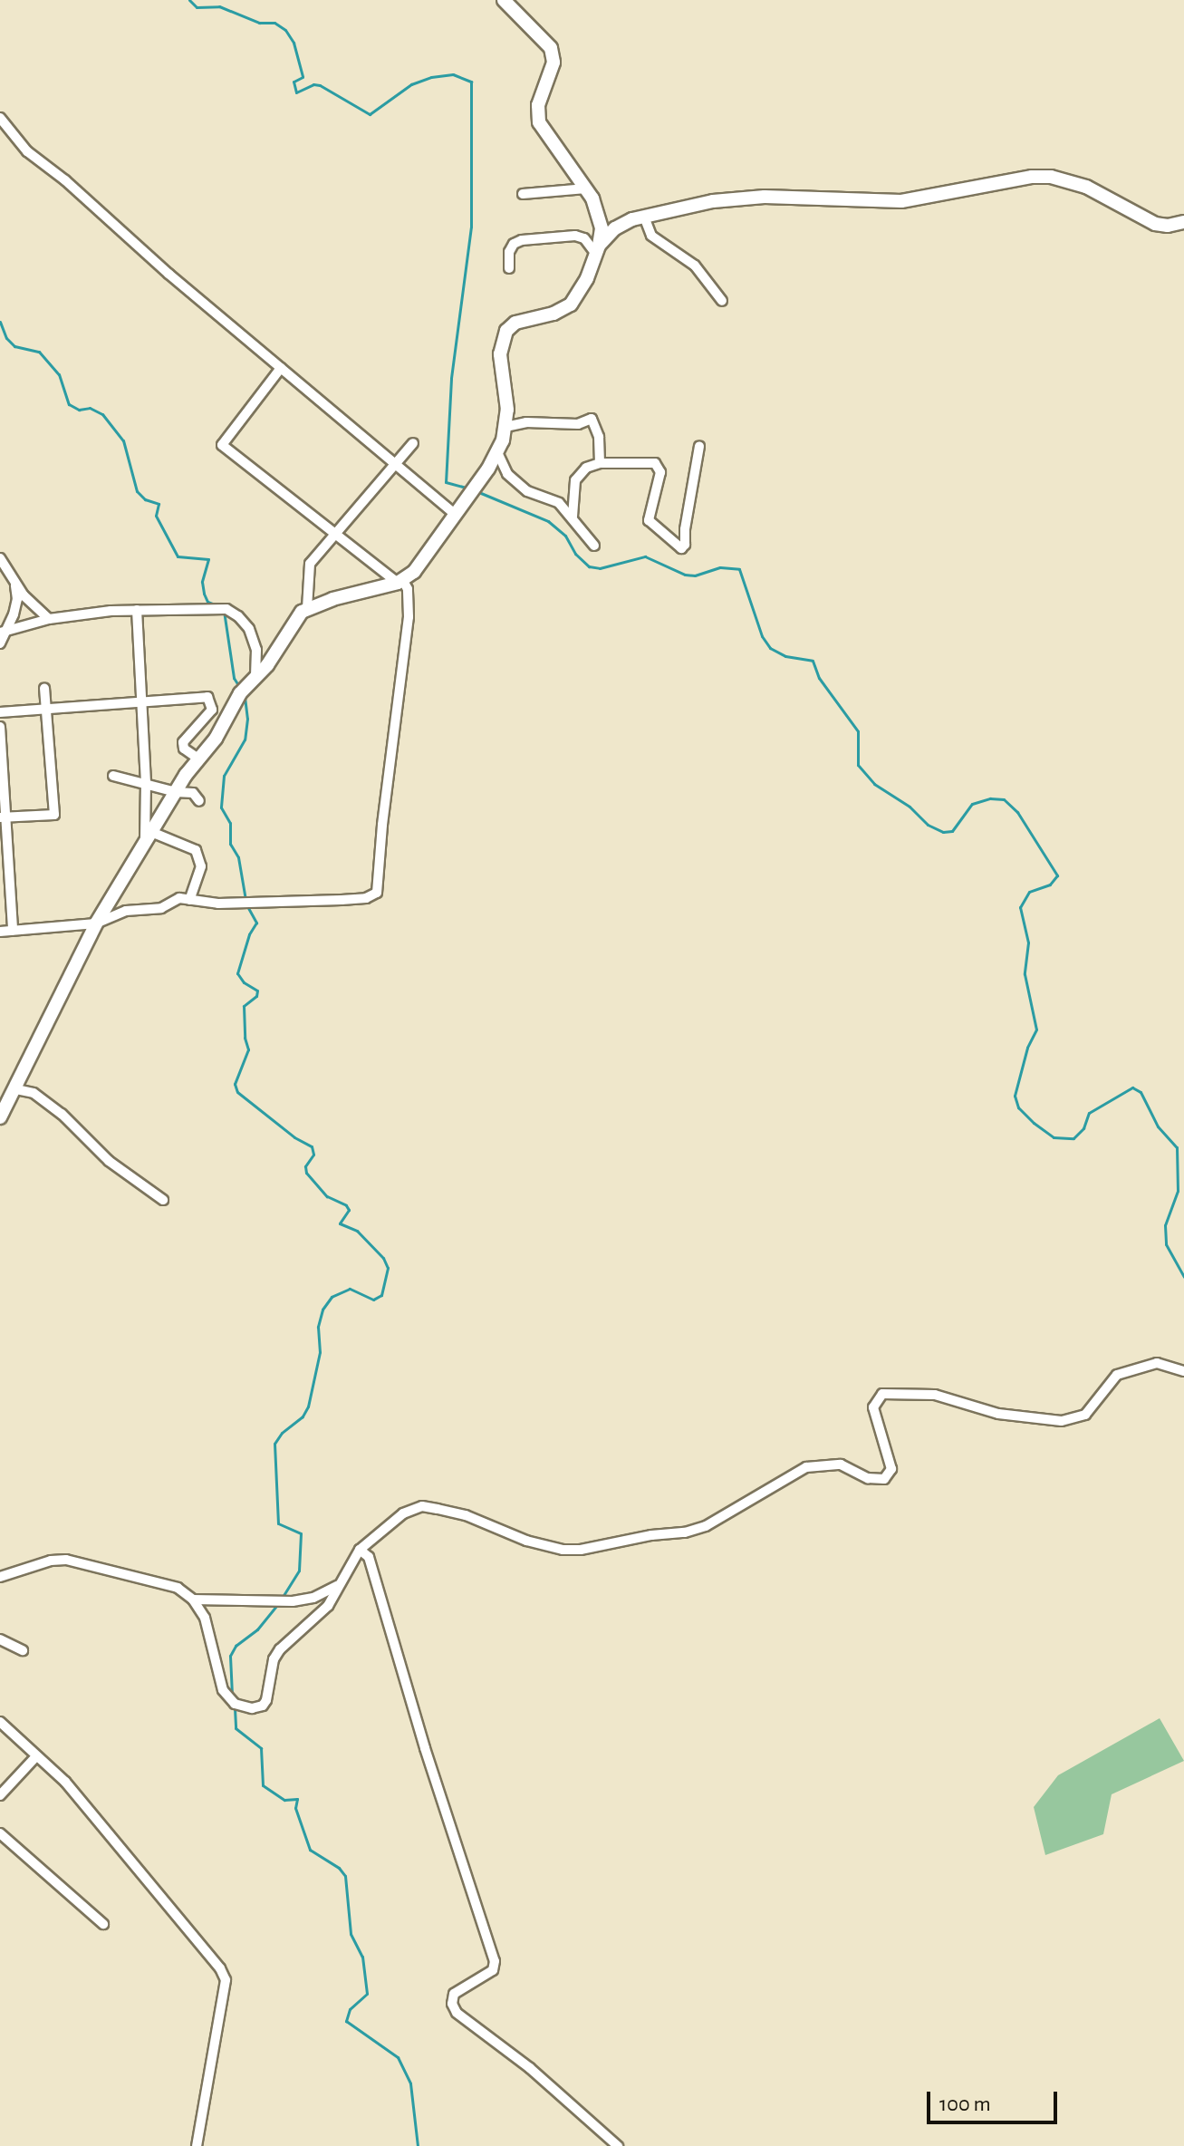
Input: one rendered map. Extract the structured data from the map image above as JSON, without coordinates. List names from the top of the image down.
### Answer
{
  "scale_bar": "100 m"
}
